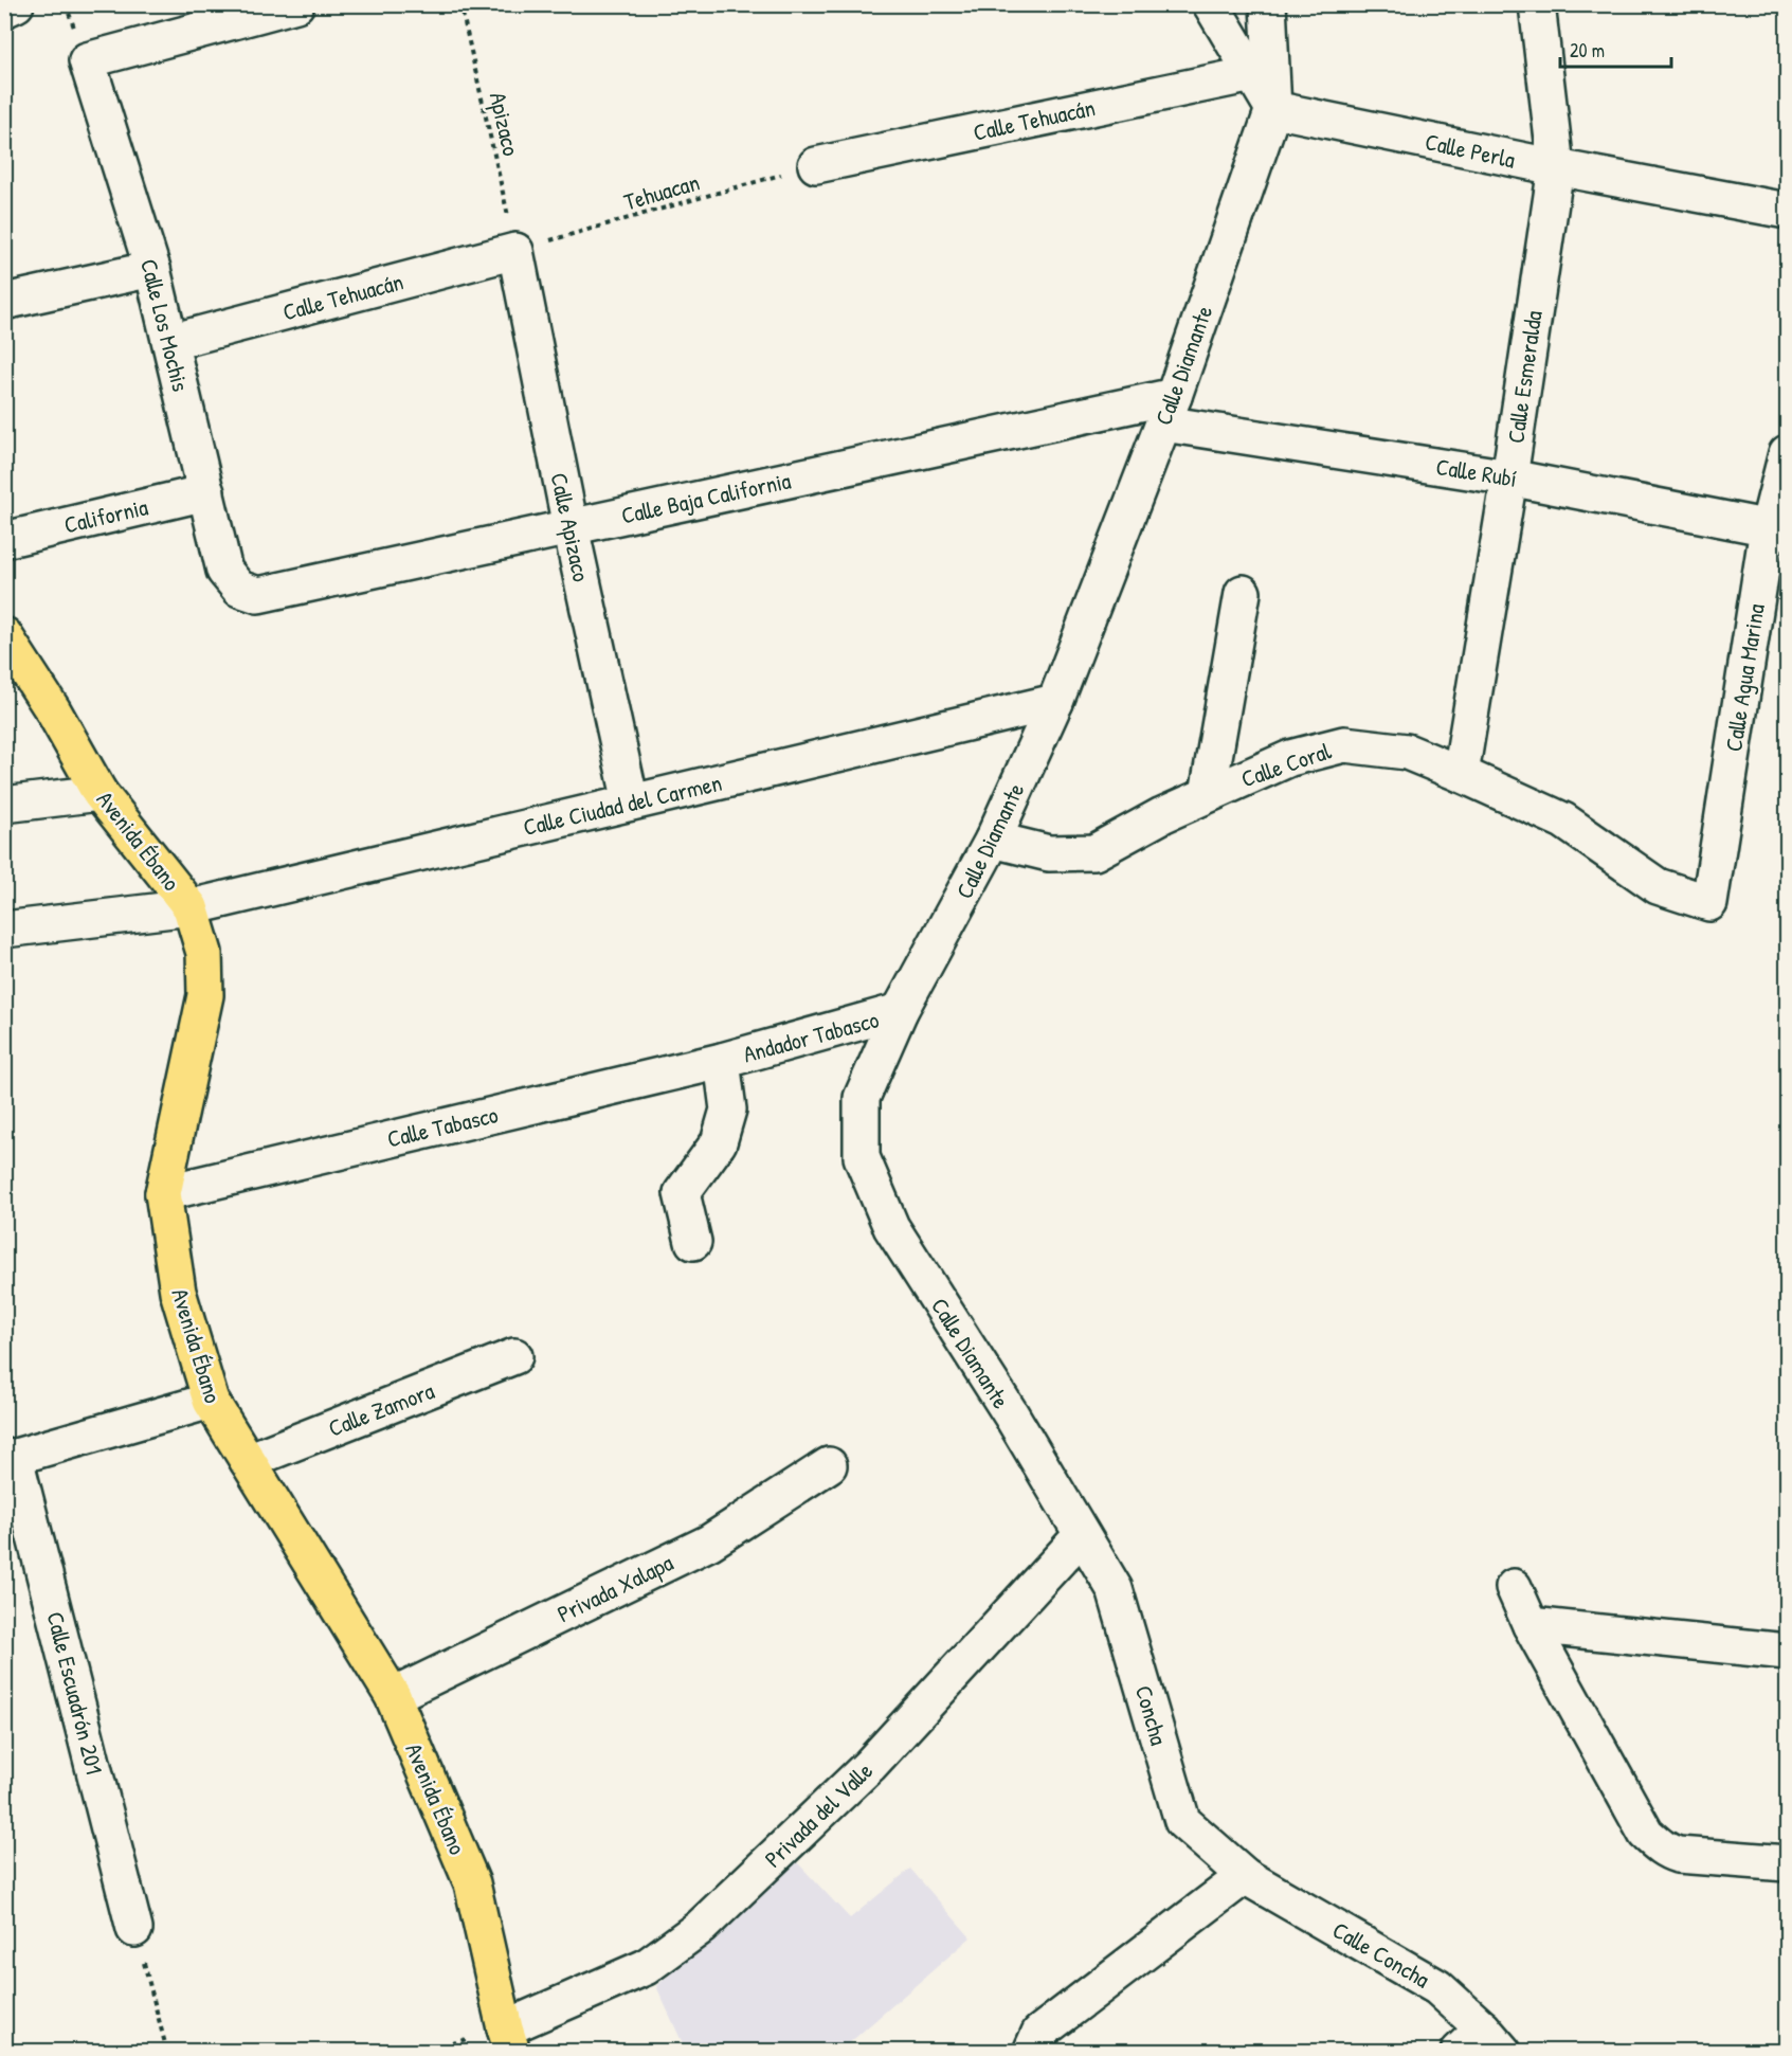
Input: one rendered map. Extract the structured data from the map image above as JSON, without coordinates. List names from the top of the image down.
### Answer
{
  "streets": {
    "main road": ["Avenida Ébano"],
    "street": [
      "Calle Tehuacán",
      "Calle Perla",
      "Calle Los Mochis",
      "Calle Diamante",
      "Calle Esmeralda",
      "Calle Rubí",
      "Calle Baja California",
      "California",
      "Calle Apizaco",
      "Calle Agua Marina",
      "Calle Coral",
      "Calle Ciudad del Carmen",
      "Andador Tabasco",
      "Calle Tabasco",
      "Calle Zamora",
      "Privada Xalapa",
      "Calle Escuadrón 201",
      "Concha",
      "Privada del Valle",
      "Calle Concha"
    ],
    "path": ["Apizaco", "Tehuacan"]
  },
  "crossings": [
    ["Calle Tehuacán", "Apizaco"],
    ["Calle Tehuacán", "Tehuacan"],
    ["Calle Tehuacán", "Calle Los Mochis"],
    ["Calle Tehuacán", "Calle Apizaco"],
    ["Apizaco", "Tehuacan"],
    ["Apizaco", "Calle Apizaco"],
    ["Calle Perla", "Calle Diamante"],
    ["Calle Perla", "Calle Esmeralda"],
    ["Tehuacan", "Calle Apizaco"],
    ["Calle Los Mochis", "Calle Baja California"],
    ["Calle Los Mochis", "California"],
    ["Calle Diamante", "Calle Rubí"],
    ["Calle Diamante", "Calle Baja California"],
    ["Calle Diamante", "Calle Coral"],
    ["Calle Diamante", "Calle Ciudad del Carmen"],
    ["Calle Diamante", "Andador Tabasco"],
    ["Calle Diamante", "Concha"],
    ["Calle Diamante", "Privada del Valle"],
    ["Calle Esmeralda", "Calle Rubí"],
    ["Calle Esmeralda", "Calle Coral"],
    ["Calle Rubí", "Calle Baja California"],
    ["Calle Rubí", "Calle Agua Marina"],
    ["Calle Baja California", "Calle Apizaco"],
    ["Calle Apizaco", "Calle Ciudad del Carmen"],
    ["Calle Agua Marina", "Calle Coral"],
    ["Calle Ciudad del Carmen", "Avenida Ébano"],
    ["Avenida Ébano", "Calle Tabasco"],
    ["Avenida Ébano", "Calle Zamora"],
    ["Avenida Ébano", "Privada Xalapa"],
    ["Avenida Ébano", "Privada del Valle"],
    ["Andador Tabasco", "Calle Tabasco"],
    ["Concha", "Privada del Valle"],
    ["Concha", "Calle Concha"]
  ],
  "scale_bar": "20 m"
}
